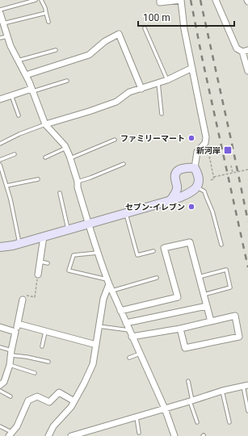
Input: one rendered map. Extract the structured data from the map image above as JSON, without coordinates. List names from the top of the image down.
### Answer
{
  "places": {
    "other": ["ファミリーマート", "セブン-イレブン"],
    "transit": ["新河岸"]
  },
  "scale_bar": "100 m"
}
